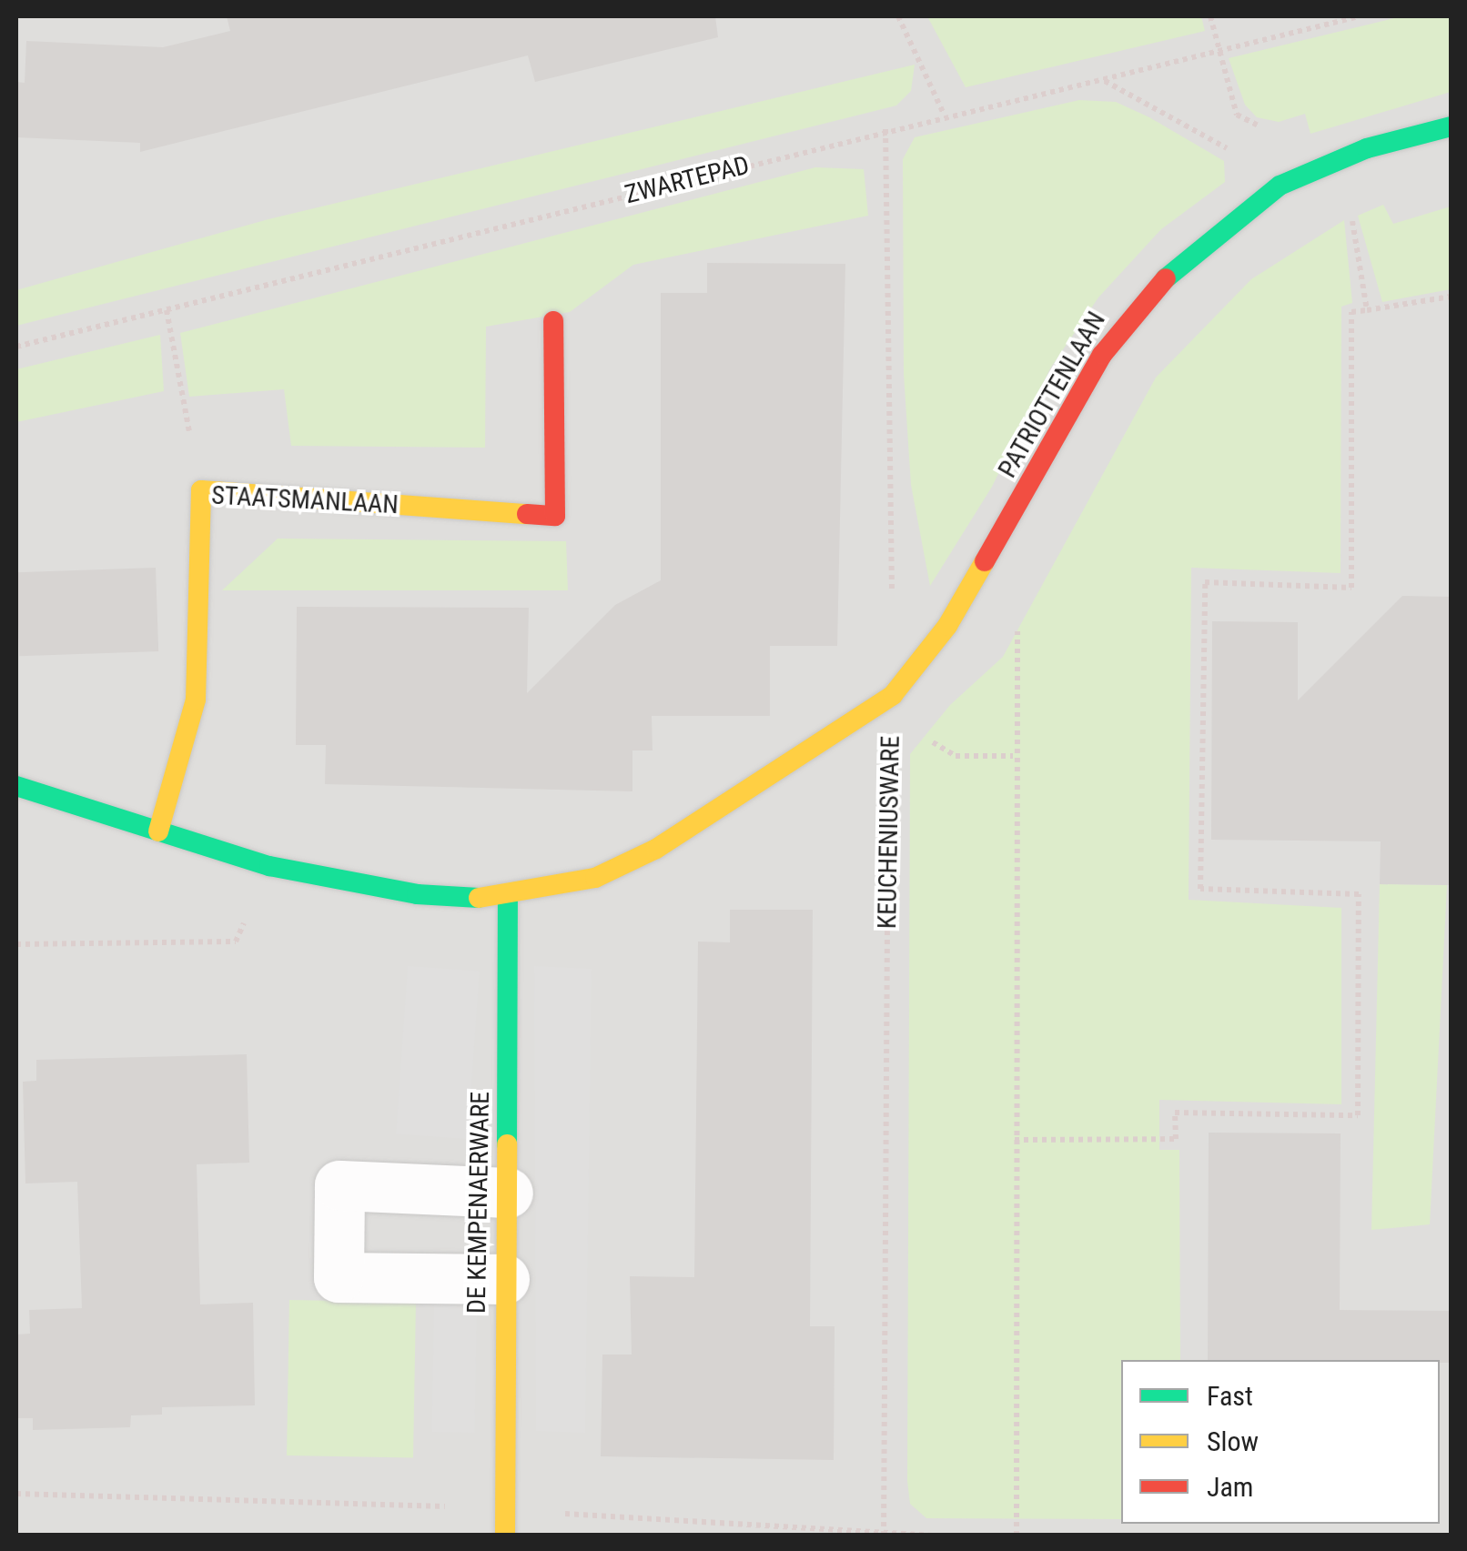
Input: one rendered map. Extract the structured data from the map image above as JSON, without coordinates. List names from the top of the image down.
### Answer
{
  "streets": {
    "street": ["PATRIOTTENLAAN", "STAATSMANLAAN", "DE KEMPENAERWARE"],
    "path": ["ZWARTEPAD", "KEUCHENIUSWARE"]
  },
  "crossings": [
    ["ZWARTEPAD", "KEUCHENIUSWARE"],
    ["PATRIOTTENLAAN", "KEUCHENIUSWARE"]
  ],
  "legend": ["Fast", "Slow", "Jam"]
}
